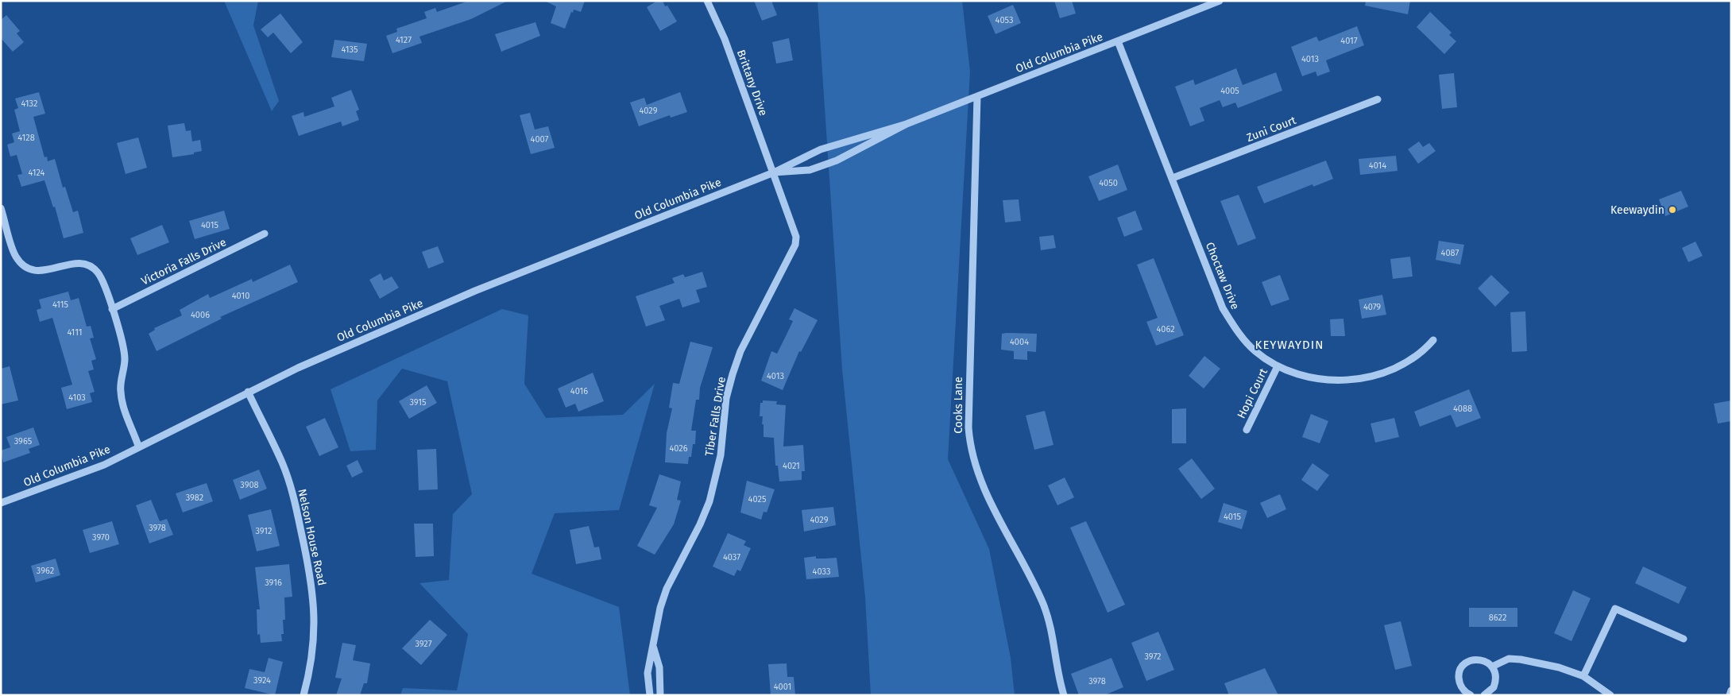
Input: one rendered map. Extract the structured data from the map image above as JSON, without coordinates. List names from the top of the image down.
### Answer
{
  "streets": {
    "street": [
      "Old Columbia Pike",
      "Brittany Drive",
      "Zuni Court",
      "Victoria Falls Drive",
      "Choctaw Drive",
      "Hopi Court",
      "Cooks Lane",
      "Tiber Falls Drive",
      "Nelson House Road"
    ]
  },
  "crossings": [
    ["Old Columbia Pike", "Brittany Drive"],
    ["Old Columbia Pike", "Choctaw Drive"],
    ["Old Columbia Pike", "Cooks Lane"],
    ["Old Columbia Pike", "Tiber Falls Drive"],
    ["Old Columbia Pike", "Nelson House Road"],
    ["Brittany Drive", "Tiber Falls Drive"],
    ["Zuni Court", "Choctaw Drive"],
    ["Choctaw Drive", "Hopi Court"]
  ],
  "districts": ["KEYWAYDIN"],
  "places": ["Keewaydin"],
  "house_numbers": [
    "4053",
    "4127",
    "4017",
    "4135",
    "4013",
    "4005",
    "4132",
    "4029",
    "4128",
    "4007",
    "4014",
    "4124",
    "4050",
    "4015",
    "4087",
    "4010",
    "4115",
    "4079",
    "4006",
    "4062",
    "4111",
    "4004",
    "4013",
    "4016",
    "4103",
    "3915",
    "4088",
    "3965",
    "4026",
    "4021",
    "3908",
    "3982",
    "4025",
    "4015",
    "4029",
    "3978",
    "3912",
    "3970",
    "4037",
    "3962",
    "4033",
    "3916",
    "8622",
    "3927",
    "3972",
    "3924",
    "3978",
    "4001"
  ]
}
